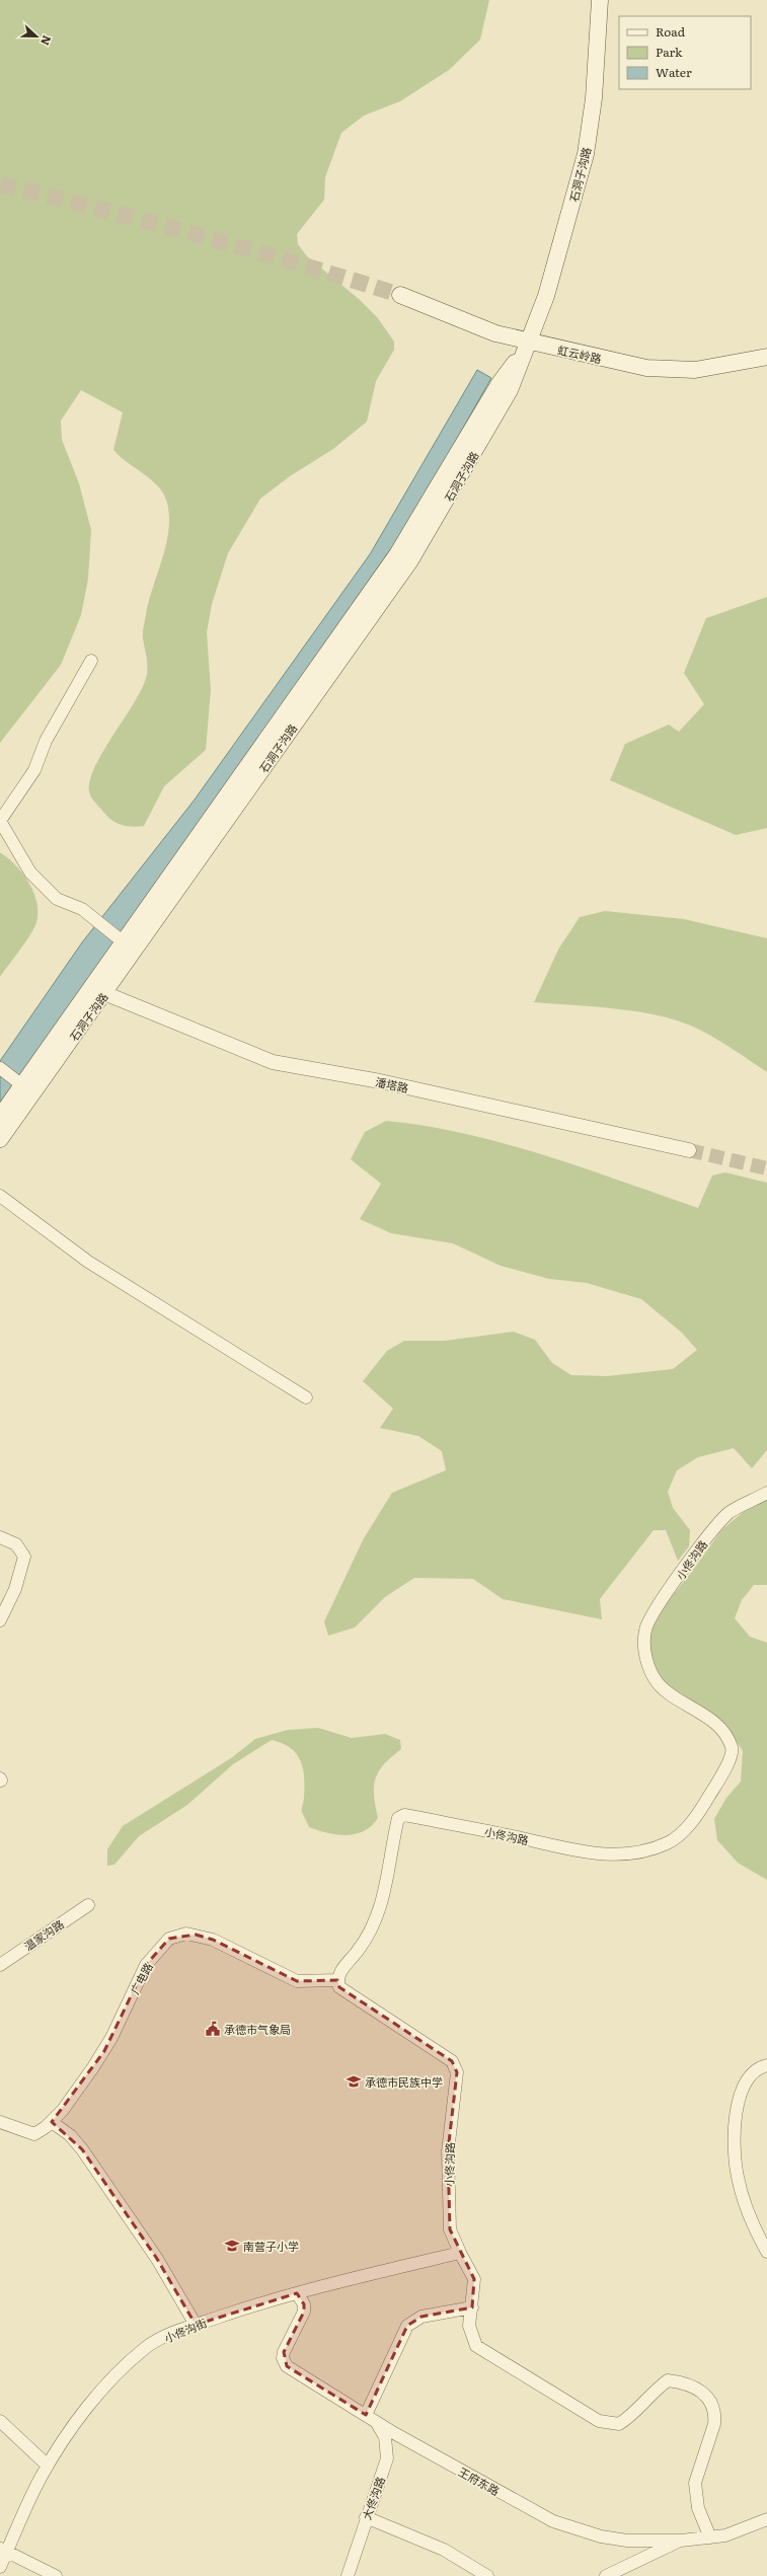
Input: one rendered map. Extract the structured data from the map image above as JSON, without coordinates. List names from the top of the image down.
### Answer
{
  "streets": {
    "main road": ["石洞子沟路", "虹云岭路"],
    "street": [
      "潘塔路",
      "小佟沟路",
      "温家沟路",
      "广电路",
      "小佟沟街",
      "王府东路",
      "大佟沟路"
    ]
  },
  "crossings": [
    ["石洞子沟路", "虹云岭路"],
    ["石洞子沟路", "潘塔路"],
    ["小佟沟路", "广电路"],
    ["小佟沟路", "小佟沟街"],
    ["小佟沟路", "王府东路"],
    ["小佟沟街", "王府东路"],
    ["王府东路", "大佟沟路"]
  ],
  "places": {
    "public building": ["承德市气象局"],
    "school or university": ["承德市民族中学", "南营子小学"]
  },
  "legend": ["Road", "Park", "Water"],
  "north": "right"
}
